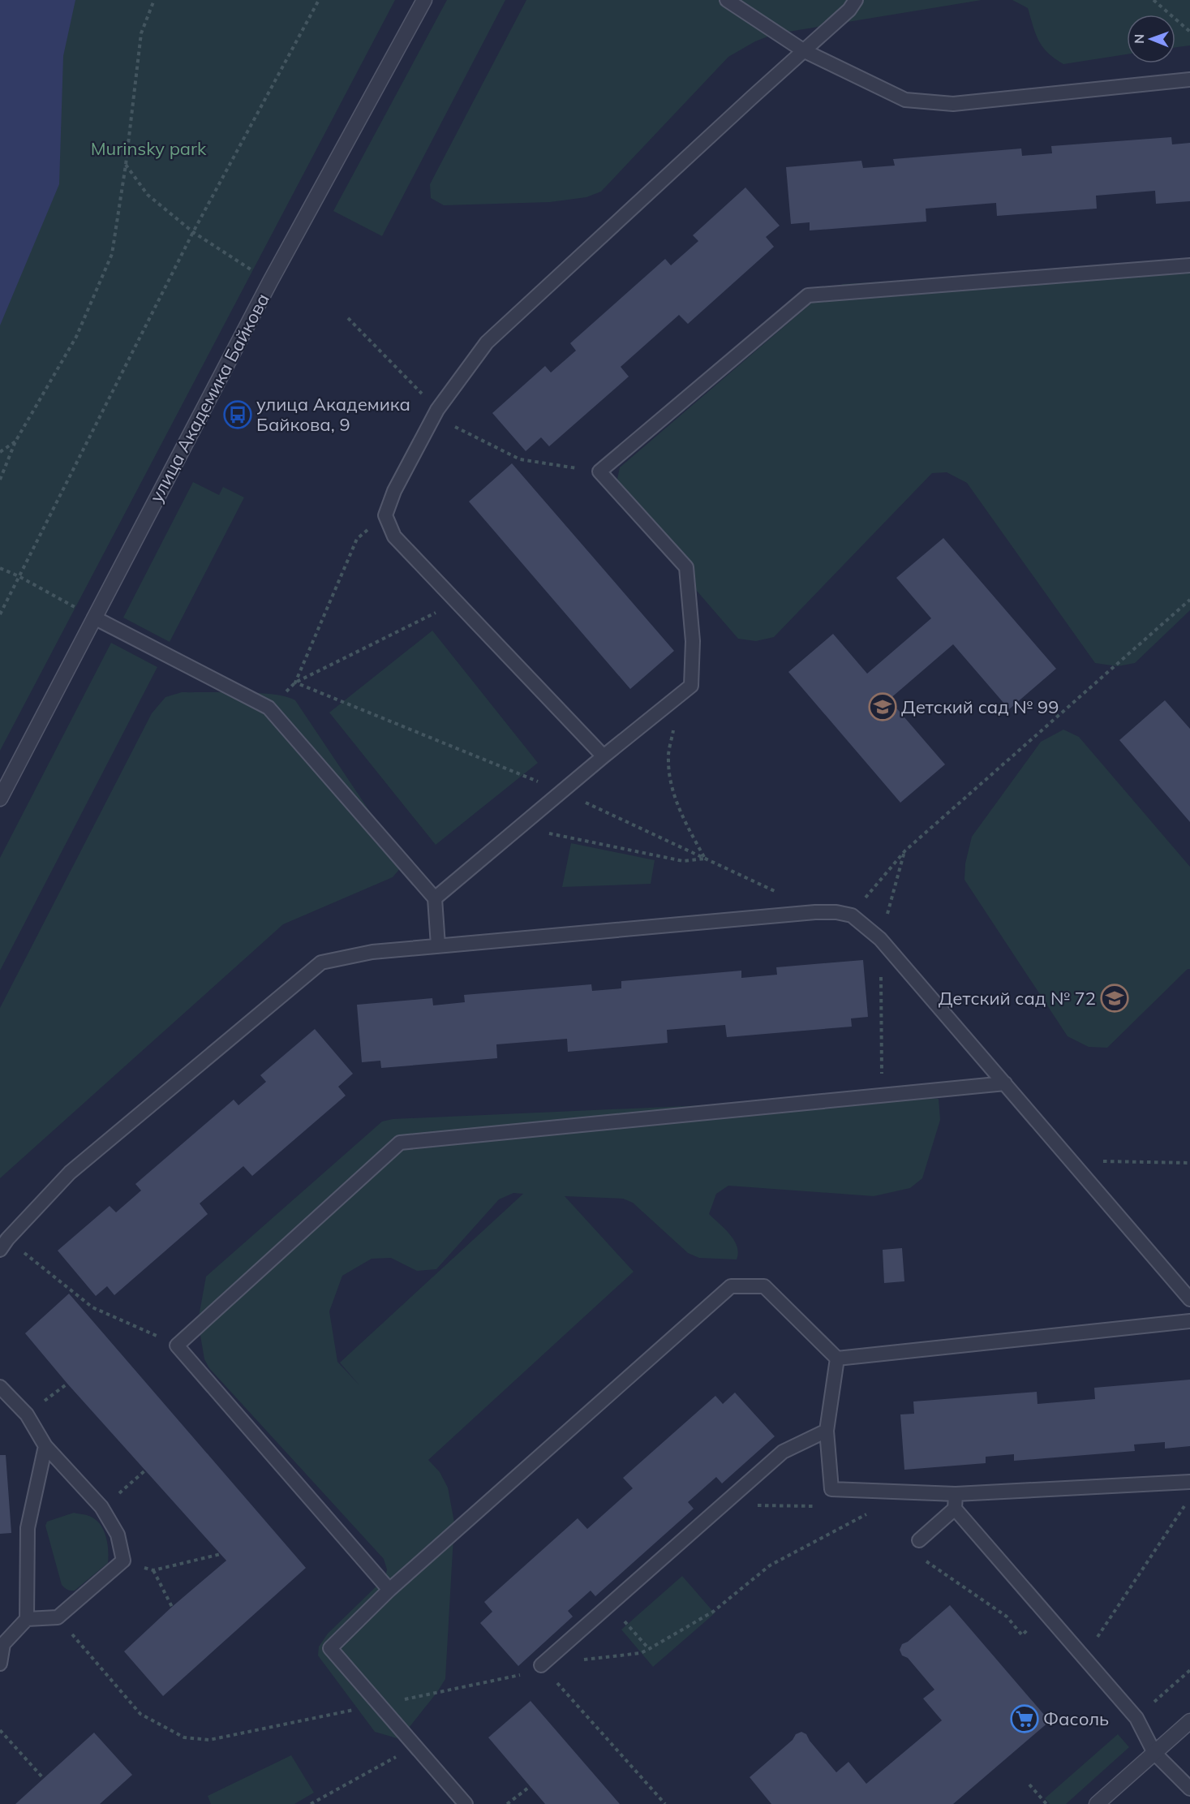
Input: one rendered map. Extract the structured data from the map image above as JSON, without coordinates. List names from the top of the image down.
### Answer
{
  "streets": {
    "street": ["улица Академика Байкова"]
  },
  "parks": ["Murinsky park"],
  "places": {
    "bus stop": ["улица Академика Байкова, 9"],
    "school or university": ["Детский сад № 99", "Детский сад № 72"],
    "supermarket": ["Фасоль"]
  },
  "north": "left"
}
